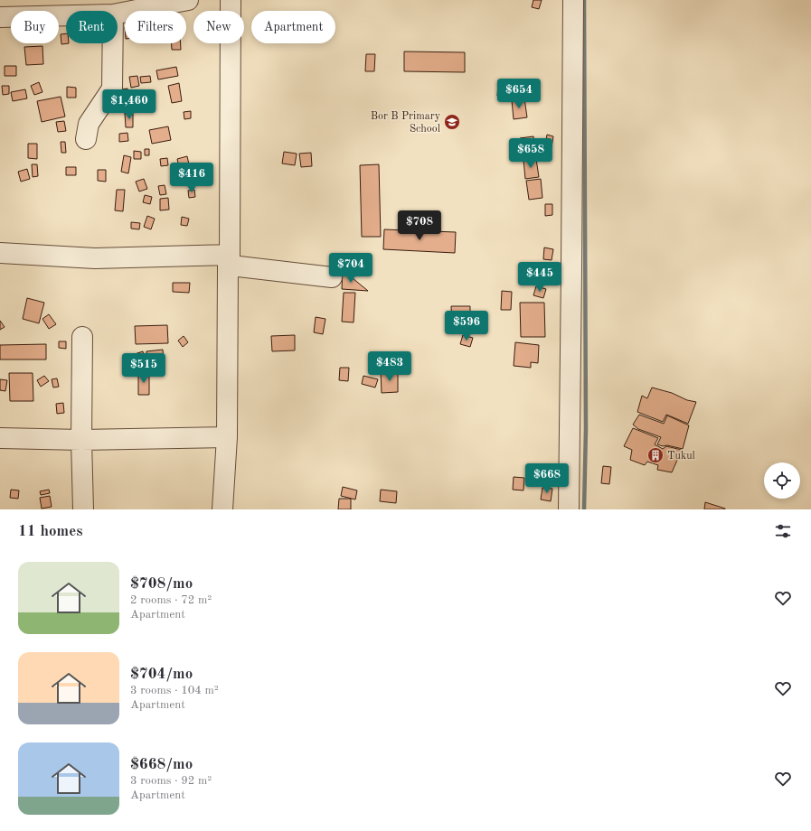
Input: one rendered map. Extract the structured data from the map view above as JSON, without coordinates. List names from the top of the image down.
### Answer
{
  "places": {
    "school or university": ["Bor B Primary School"],
    "building": ["Tukul"]
  },
  "page": {
    "chip": [
      "Buy",
      "Rent",
      "Filters",
      "New",
      "Apartment"
    ],
    "price": [
      "$654",
      "$1,460",
      "$658",
      "$416",
      "$708",
      "$704",
      "$445",
      "$596",
      "$483",
      "$515",
      "$668"
    ],
    "heading": "11 homes",
    "list": [
      {
        "name": "$708/mo",
        "note": "2 rooms · 72 m² · Apartment"
      },
      {
        "name": "$704/mo",
        "note": "3 rooms · 104 m² · Apartment"
      },
      {
        "name": "$668/mo",
        "note": "3 rooms · 92 m² · Apartment"
      }
    ]
  }
}
